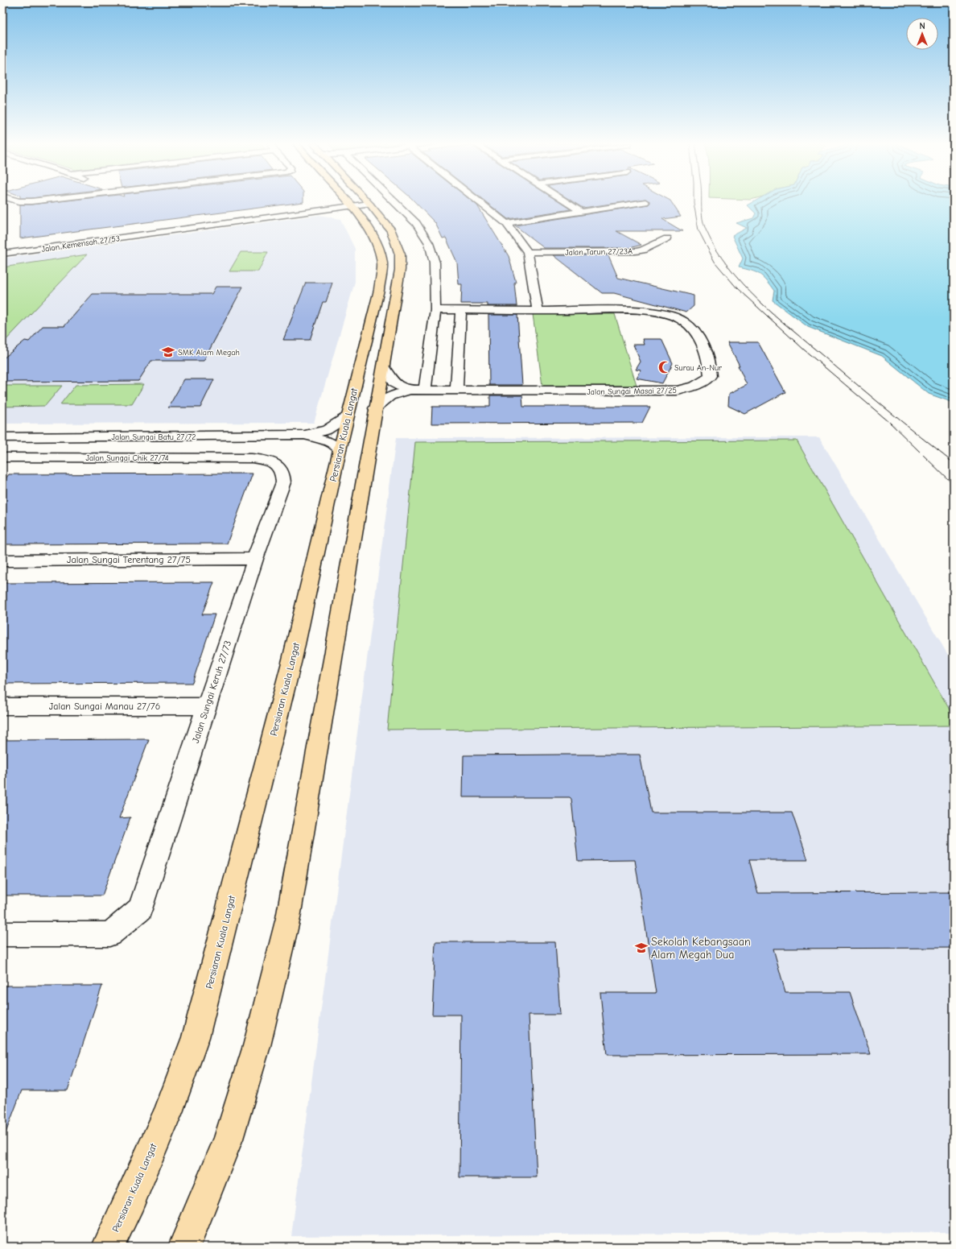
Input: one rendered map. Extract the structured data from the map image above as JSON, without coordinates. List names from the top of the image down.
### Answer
{
  "streets": {
    "main road": ["Persiaran Kuala Langat"],
    "street": [
      "Jalan Kemensah 27/53",
      "Jalan Tarun 27/23A",
      "Jalan Sungai Masai 27/25",
      "Jalan Sungai Batu 27/72",
      "Jalan Sungai Chik 27/74",
      "Jalan Sungai Terentang 27/75",
      "Jalan Sungai Keruh 27/73",
      "Jalan Sungai Manau 27/76"
    ]
  },
  "crossings": [
    ["Jalan Kemensah 27/53", "Persiaran Kuala Langat"],
    ["Jalan Sungai Masai 27/25", "Persiaran Kuala Langat"],
    ["Jalan Sungai Chik 27/74", "Jalan Sungai Keruh 27/73"],
    ["Jalan Sungai Terentang 27/75", "Jalan Sungai Keruh 27/73"],
    ["Jalan Sungai Keruh 27/73", "Jalan Sungai Manau 27/76"]
  ],
  "places": {
    "school or university": ["SMK Alam Megah", "Sekolah Kebangsaan Alam Megah Dua"],
    "mosque": ["Surau An-Nur"]
  },
  "north": "top"
}
